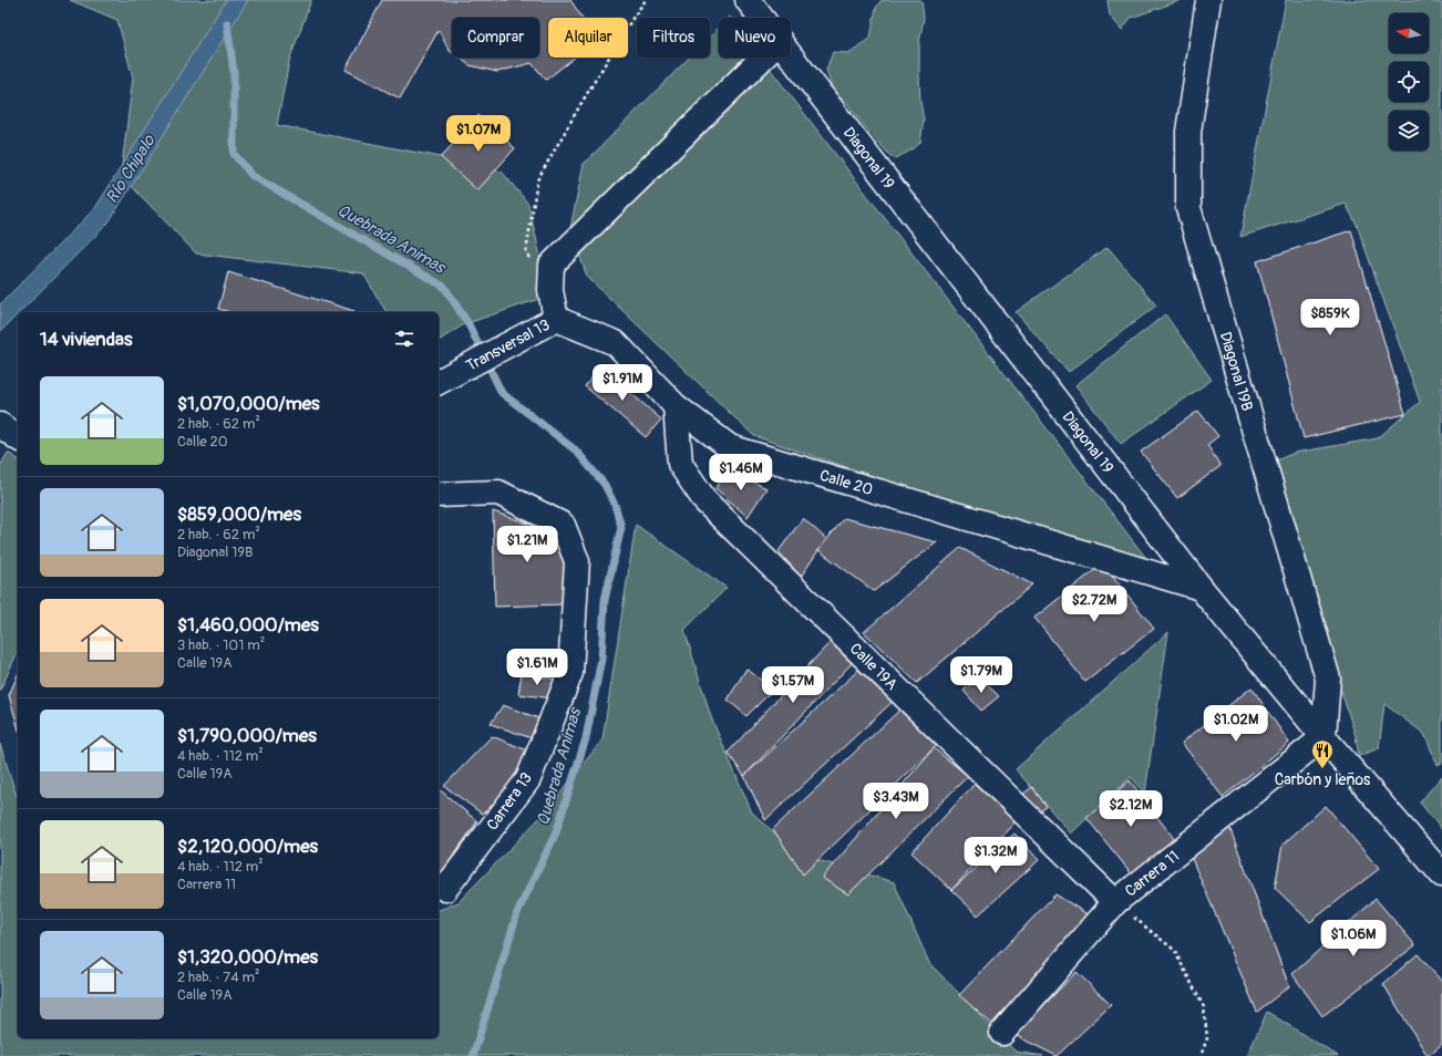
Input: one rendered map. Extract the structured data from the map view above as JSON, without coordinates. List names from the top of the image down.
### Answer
{
  "streets": {
    "street": [
      "Diagonal 19",
      "Transversal 13",
      "Diagonal 19B",
      "Calle 20",
      "Calle 19A",
      "Carrera 13",
      "Carrera 11"
    ]
  },
  "crossings": [
    ["Diagonal 19", "Diagonal 19B"],
    ["Diagonal 19", "Calle 20"],
    ["Diagonal 19", "Carrera 11"],
    ["Transversal 13", "Calle 20"],
    ["Diagonal 19B", "Carrera 11"],
    ["Calle 20", "Calle 19A"],
    ["Calle 19A", "Carrera 11"]
  ],
  "water": ["Río Chipalo", "Quebrada Animas"],
  "places": {
    "restaurant": ["Carbón y leños"]
  },
  "north": "left",
  "page": {
    "chip": [
      "Comprar",
      "Alquilar",
      "Filtros",
      "Nuevo"
    ],
    "price": [
      "$1.07M",
      "$859K",
      "$1.91M",
      "$1.46M",
      "$1.21M",
      "$2.72M",
      "$1.61M",
      "$1.79M",
      "$1.57M",
      "$1.02M",
      "$3.43M",
      "$2.12M",
      "$1.32M",
      "$1.06M"
    ],
    "heading": "14 viviendas",
    "list": [
      {
        "name": "$1,070,000/mes",
        "note": "2 hab. · 62 m² · Calle 20"
      },
      {
        "name": "$859,000/mes",
        "note": "2 hab. · 62 m² · Diagonal 19B"
      },
      {
        "name": "$1,460,000/mes",
        "note": "3 hab. · 101 m² · Calle 19A"
      },
      {
        "name": "$1,790,000/mes",
        "note": "4 hab. · 112 m² · Calle 19A"
      },
      {
        "name": "$2,120,000/mes",
        "note": "4 hab. · 112 m² · Carrera 11"
      },
      {
        "name": "$1,320,000/mes",
        "note": "2 hab. · 74 m² · Calle 19A"
      }
    ]
  }
}
